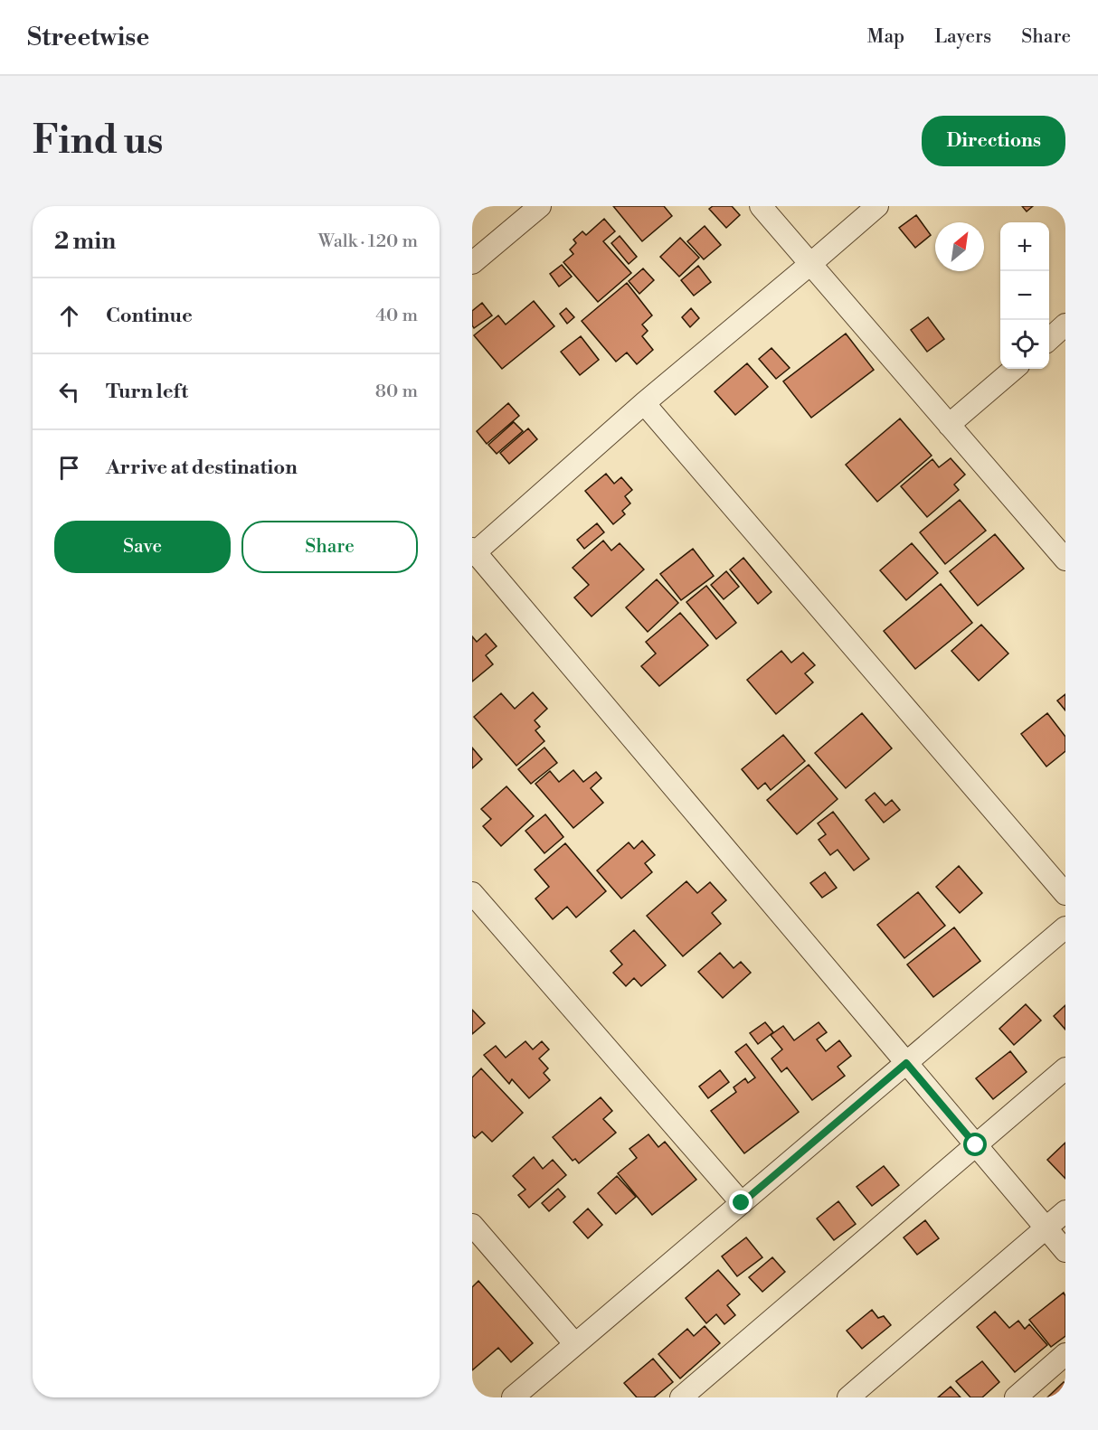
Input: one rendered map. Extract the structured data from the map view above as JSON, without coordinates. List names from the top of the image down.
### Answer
{
  "north": "top right",
  "page": {
    "header": "Streetwise",
    "nav": ["Map", "Layers", "Share"],
    "buttons": [
      "Directions",
      ["Save", "Share"]
    ],
    "title": "Find us",
    "heading": ["2 min", "Walk · 120 m"],
    "map_buttons": ["+", "−"],
    "list": [
      ["Continue", "40 m"],
      ["Turn left", "80 m"],
      "Arrive at destination"
    ]
  }
}
